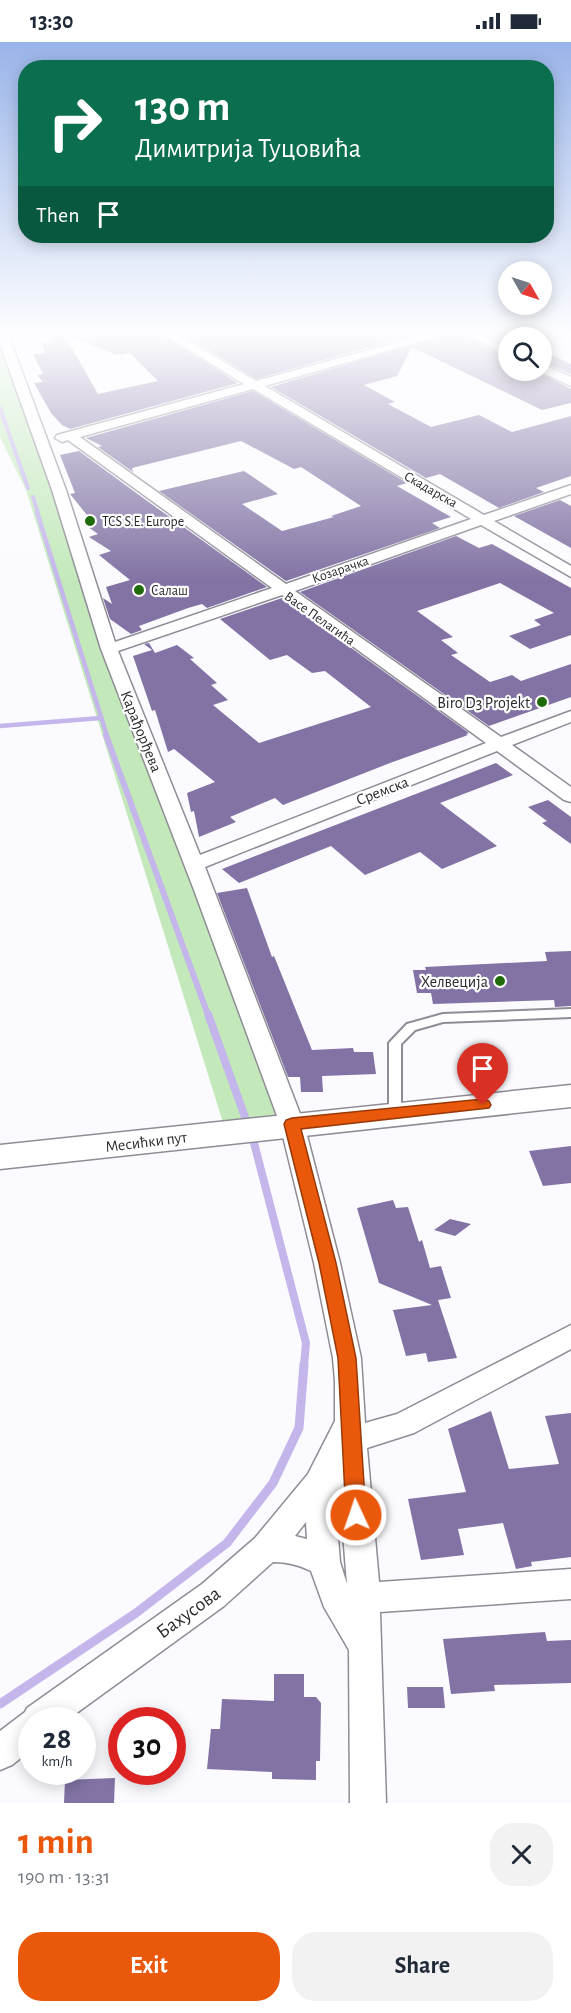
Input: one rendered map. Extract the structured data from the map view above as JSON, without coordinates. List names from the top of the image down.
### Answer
{
  "streets": {
    "street": [
      "Скадарска",
      "Козарачка",
      "Васе Пелагића",
      "Карађорђева",
      "Сремска",
      "Месићки пут",
      "Бахусова"
    ]
  },
  "crossings": [
    ["Скадарска", "Козарачка"],
    ["Козарачка", "Васе Пелагића"],
    ["Козарачка", "Карађорђева"],
    ["Васе Пелагића", "Сремска"],
    ["Карађорђева", "Сремска"],
    ["Карађорђева", "Месићки пут"],
    ["Карађорђева", "Бахусова"]
  ],
  "places": [
    "TCS S.E. Europe",
    "Салаш",
    "Biro D3 Projekt",
    "Хелвеција"
  ],
  "north": "bottom right",
  "page": {
    "status": "13:30",
    "turn": ["130 m", "Димитрија Туцовића"],
    "then": "Then",
    "speed": "28 km/h",
    "limit": "30",
    "heading": ["1 min", "190 m · 13:31"],
    "buttons": ["Exit", "Share"]
  }
}
